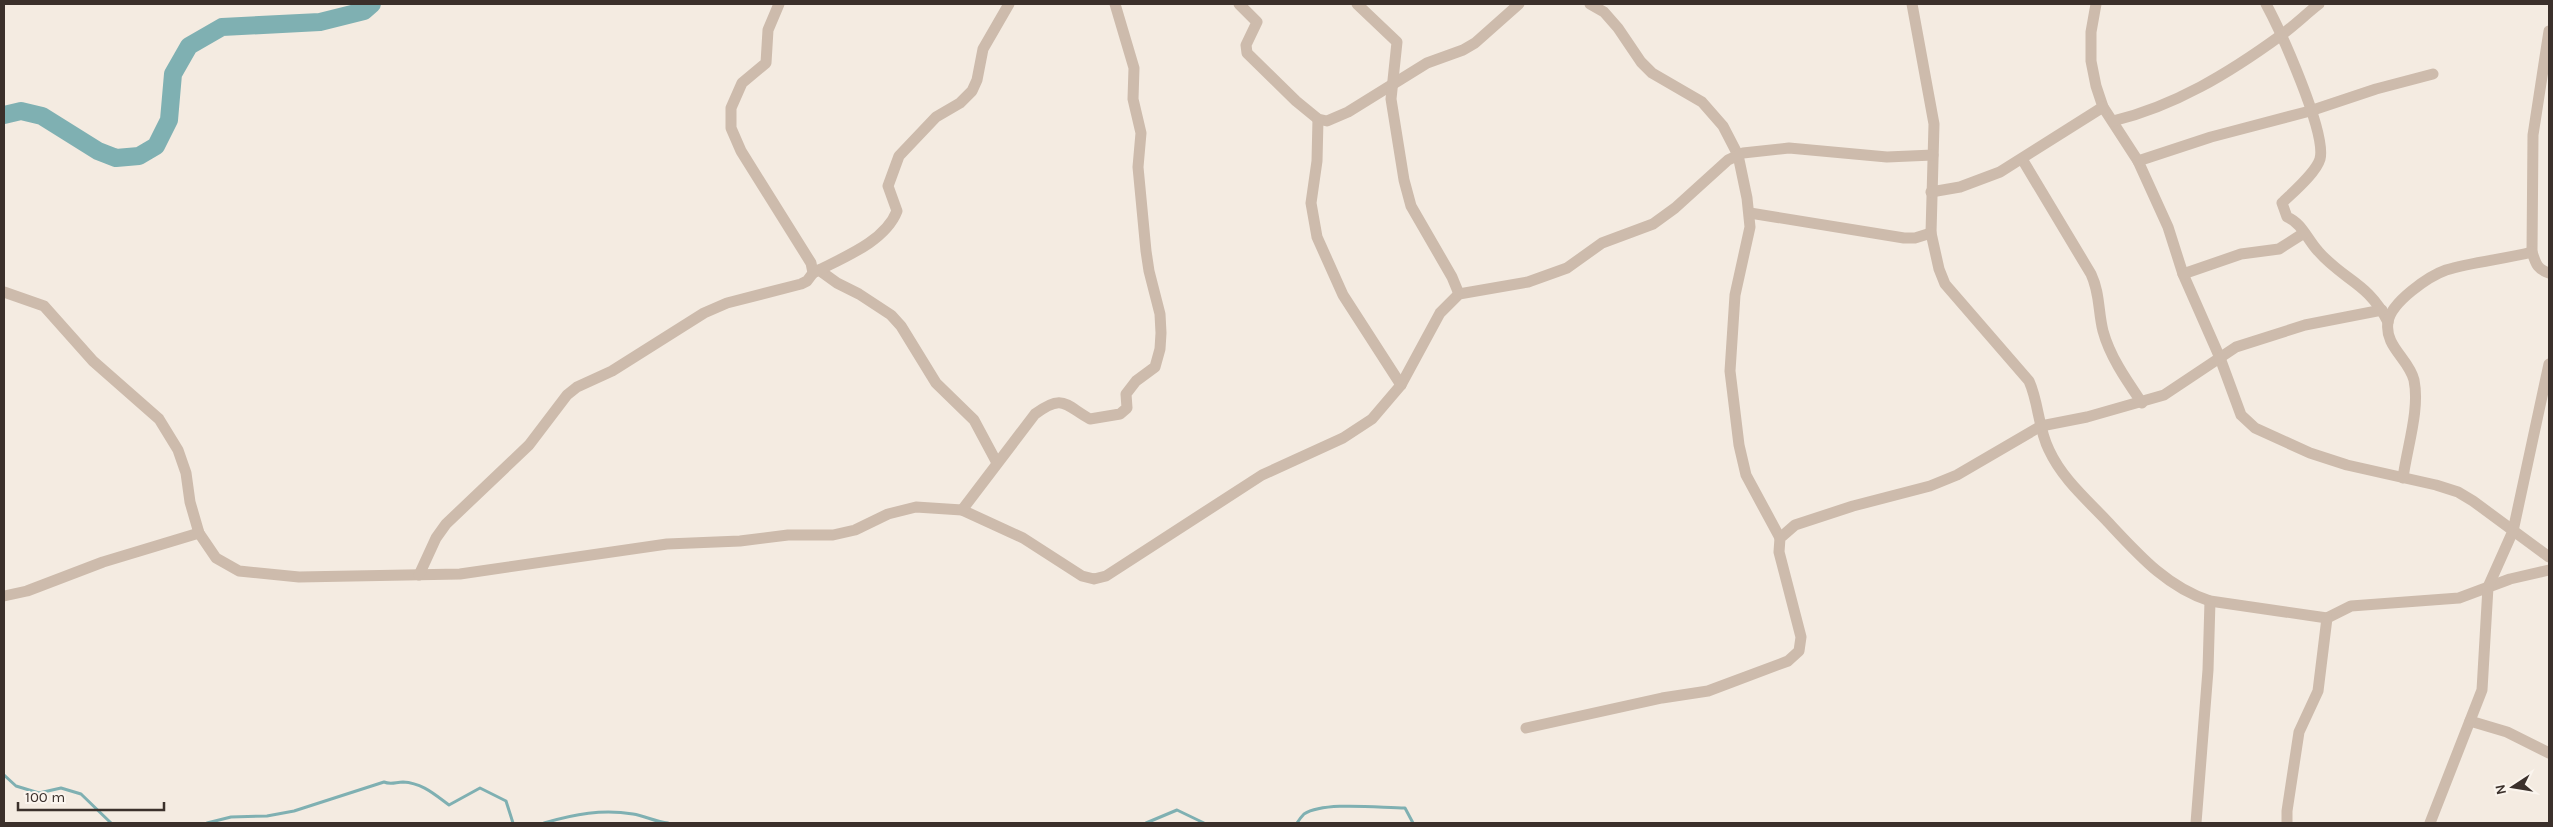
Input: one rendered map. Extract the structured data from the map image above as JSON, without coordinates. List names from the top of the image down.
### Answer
{
  "scale_bar": "100 m",
  "north": "left"
}
